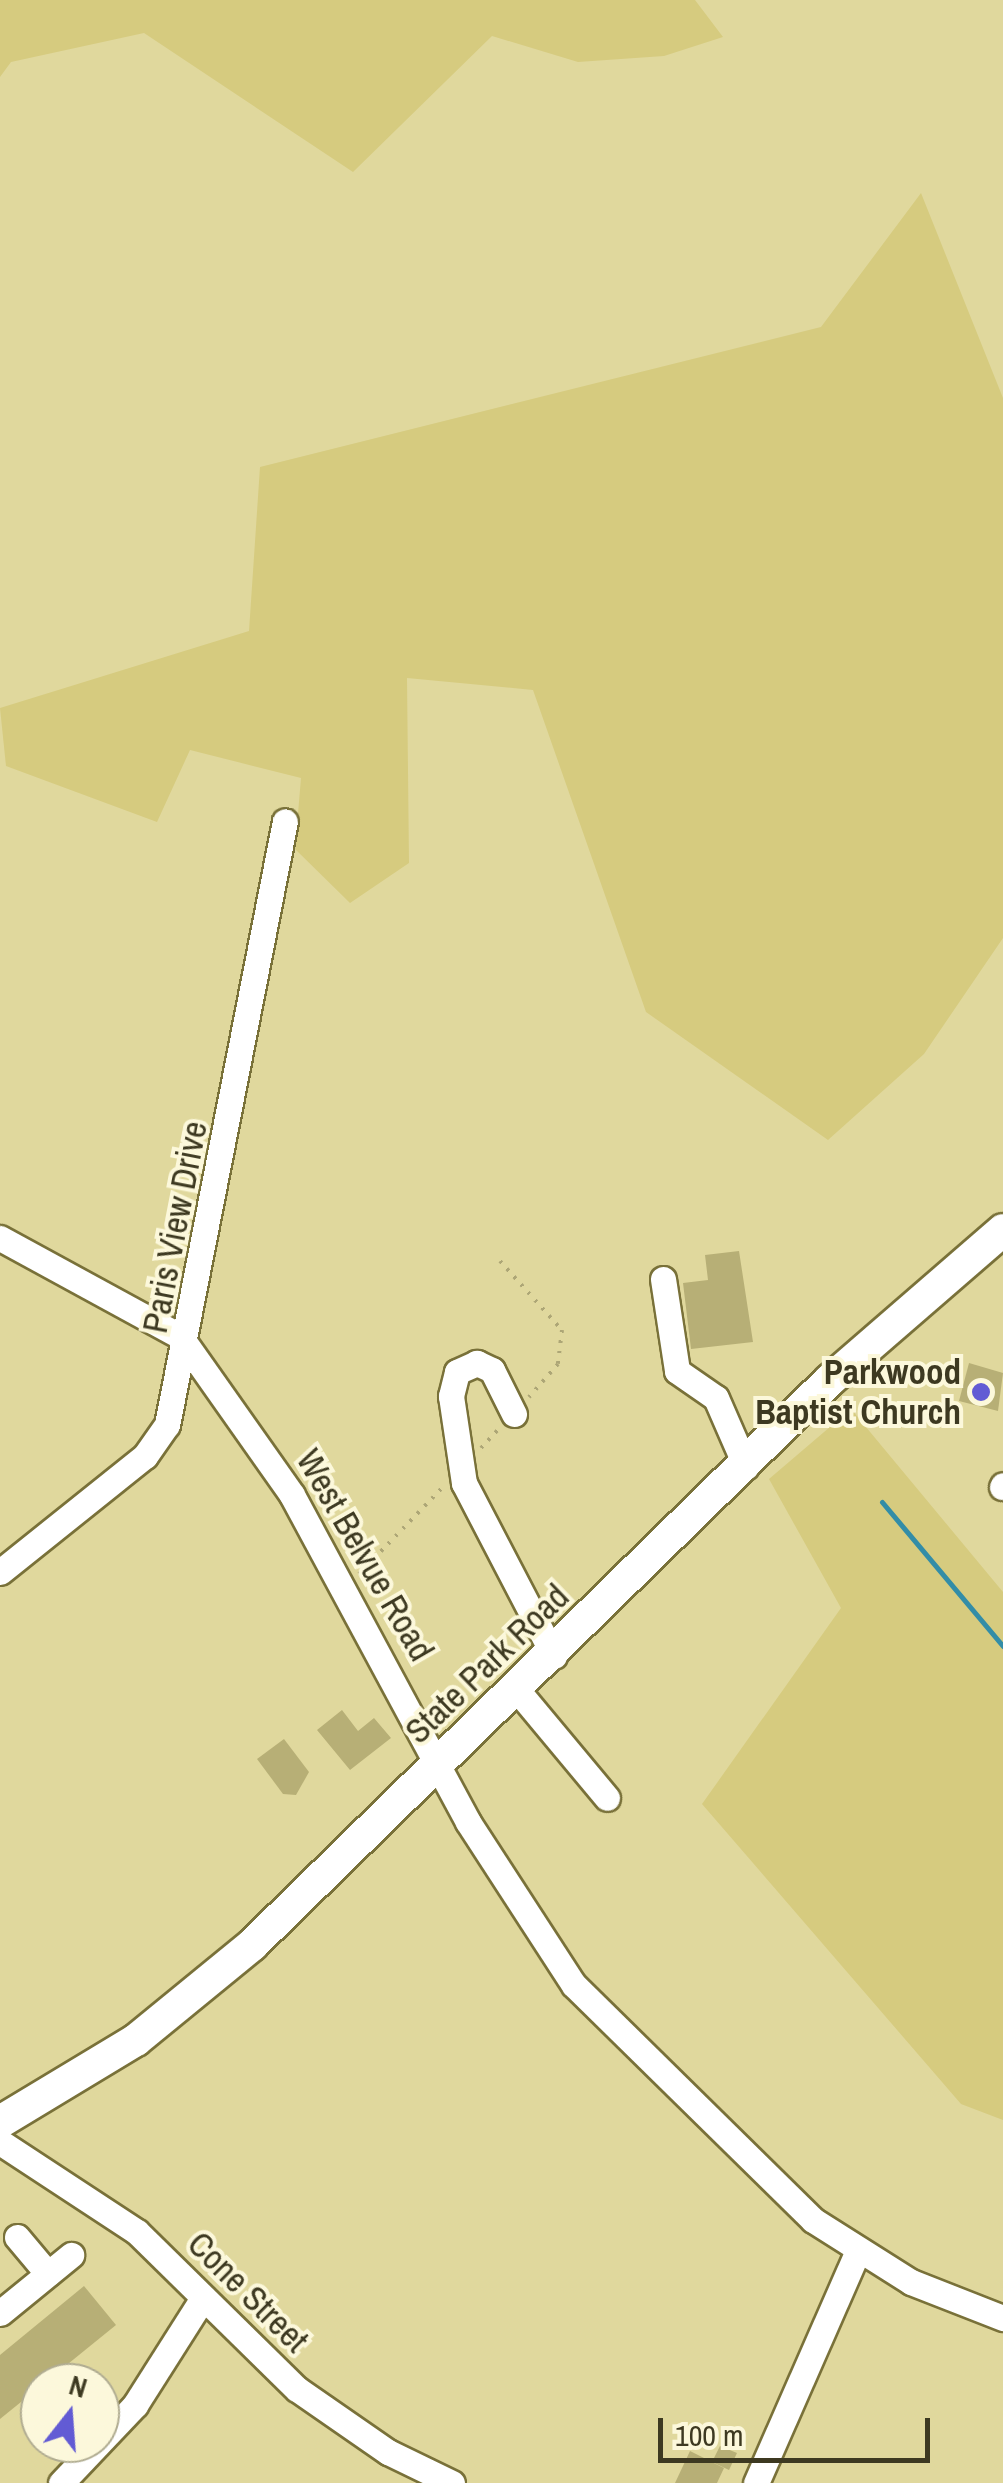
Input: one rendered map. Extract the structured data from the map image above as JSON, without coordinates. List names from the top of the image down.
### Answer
{
  "streets": {
    "main road": ["State Park Road"],
    "street": ["Paris View Drive", "West Belvue Road", "Cone Street"]
  },
  "crossings": [
    ["Paris View Drive", "West Belvue Road"],
    ["West Belvue Road", "State Park Road"]
  ],
  "places": ["Parkwood Baptist Church"],
  "scale_bar": "100 m",
  "north": "top"
}
